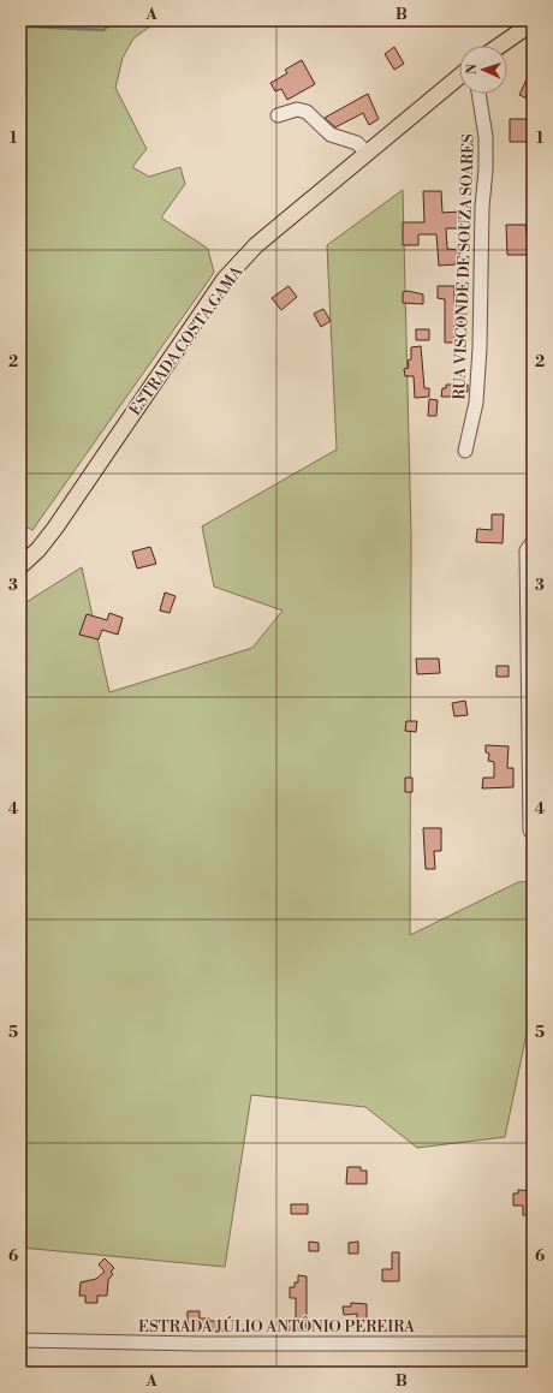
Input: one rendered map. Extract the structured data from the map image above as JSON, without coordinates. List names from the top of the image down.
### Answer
{
  "streets": {
    "main road": ["ESTRADA COSTA GAMA"],
    "street": ["RUA VISCONDE DE SOUZA SOARES", "ESTRADA JÚLIO ANTÔNIO PEREIRA"]
  },
  "north": "left",
  "grid": {
    "columns": ["A", "B"],
    "rows": [
      "1",
      "2",
      "3",
      "4",
      "5",
      "6"
    ]
  }
}
